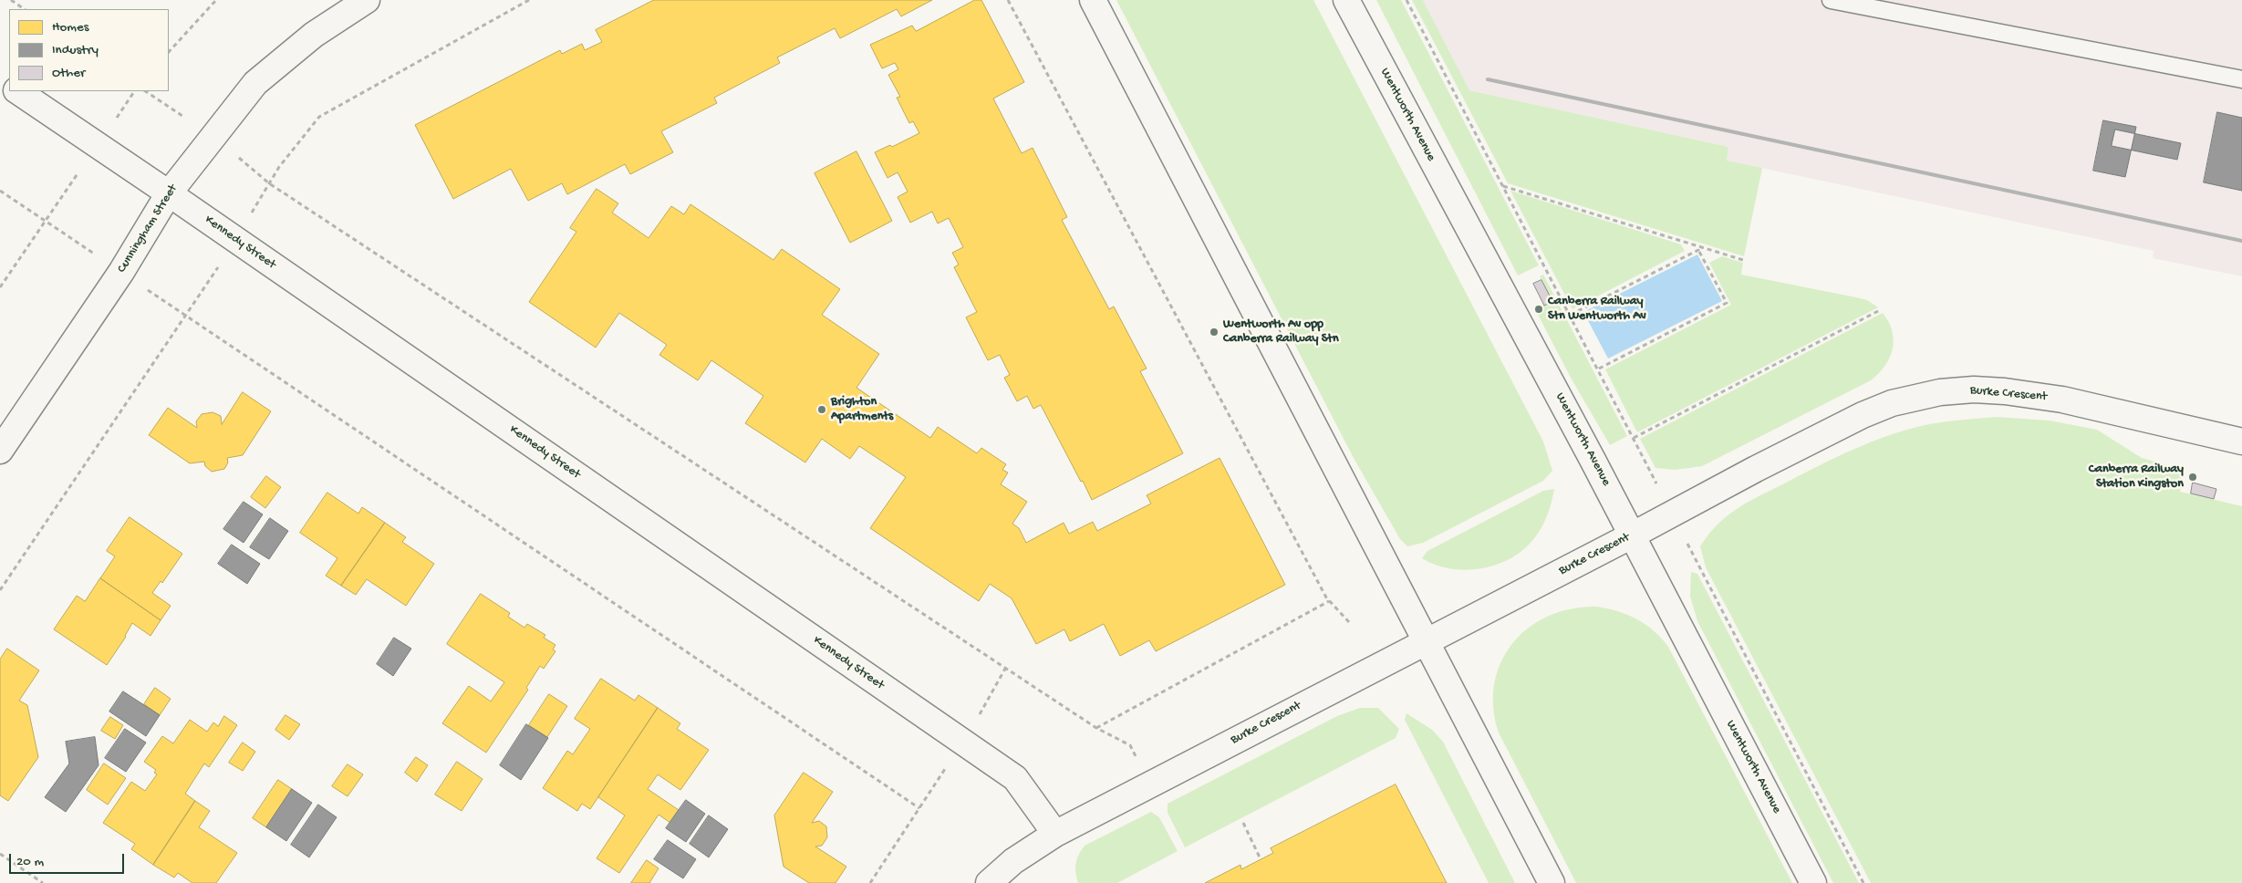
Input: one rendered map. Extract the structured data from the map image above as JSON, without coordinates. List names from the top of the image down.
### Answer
{
  "streets": {
    "street": [
      "Wentworth Avenue",
      "Cunningham Street",
      "Kennedy Street",
      "Burke Crescent"
    ]
  },
  "crossings": [
    ["Wentworth Avenue", "Burke Crescent"],
    ["Cunningham Street", "Kennedy Street"],
    ["Kennedy Street", "Burke Crescent"]
  ],
  "places": [
    "Canberra Railway Stn Wentworth Av",
    "Wentworth Av opp Canberra Railway Stn",
    "Brighton Apartments",
    "Canberra Railway Station Kingston"
  ],
  "legend": ["Homes", "Industry", "Other"],
  "scale_bar": "20 m"
}
